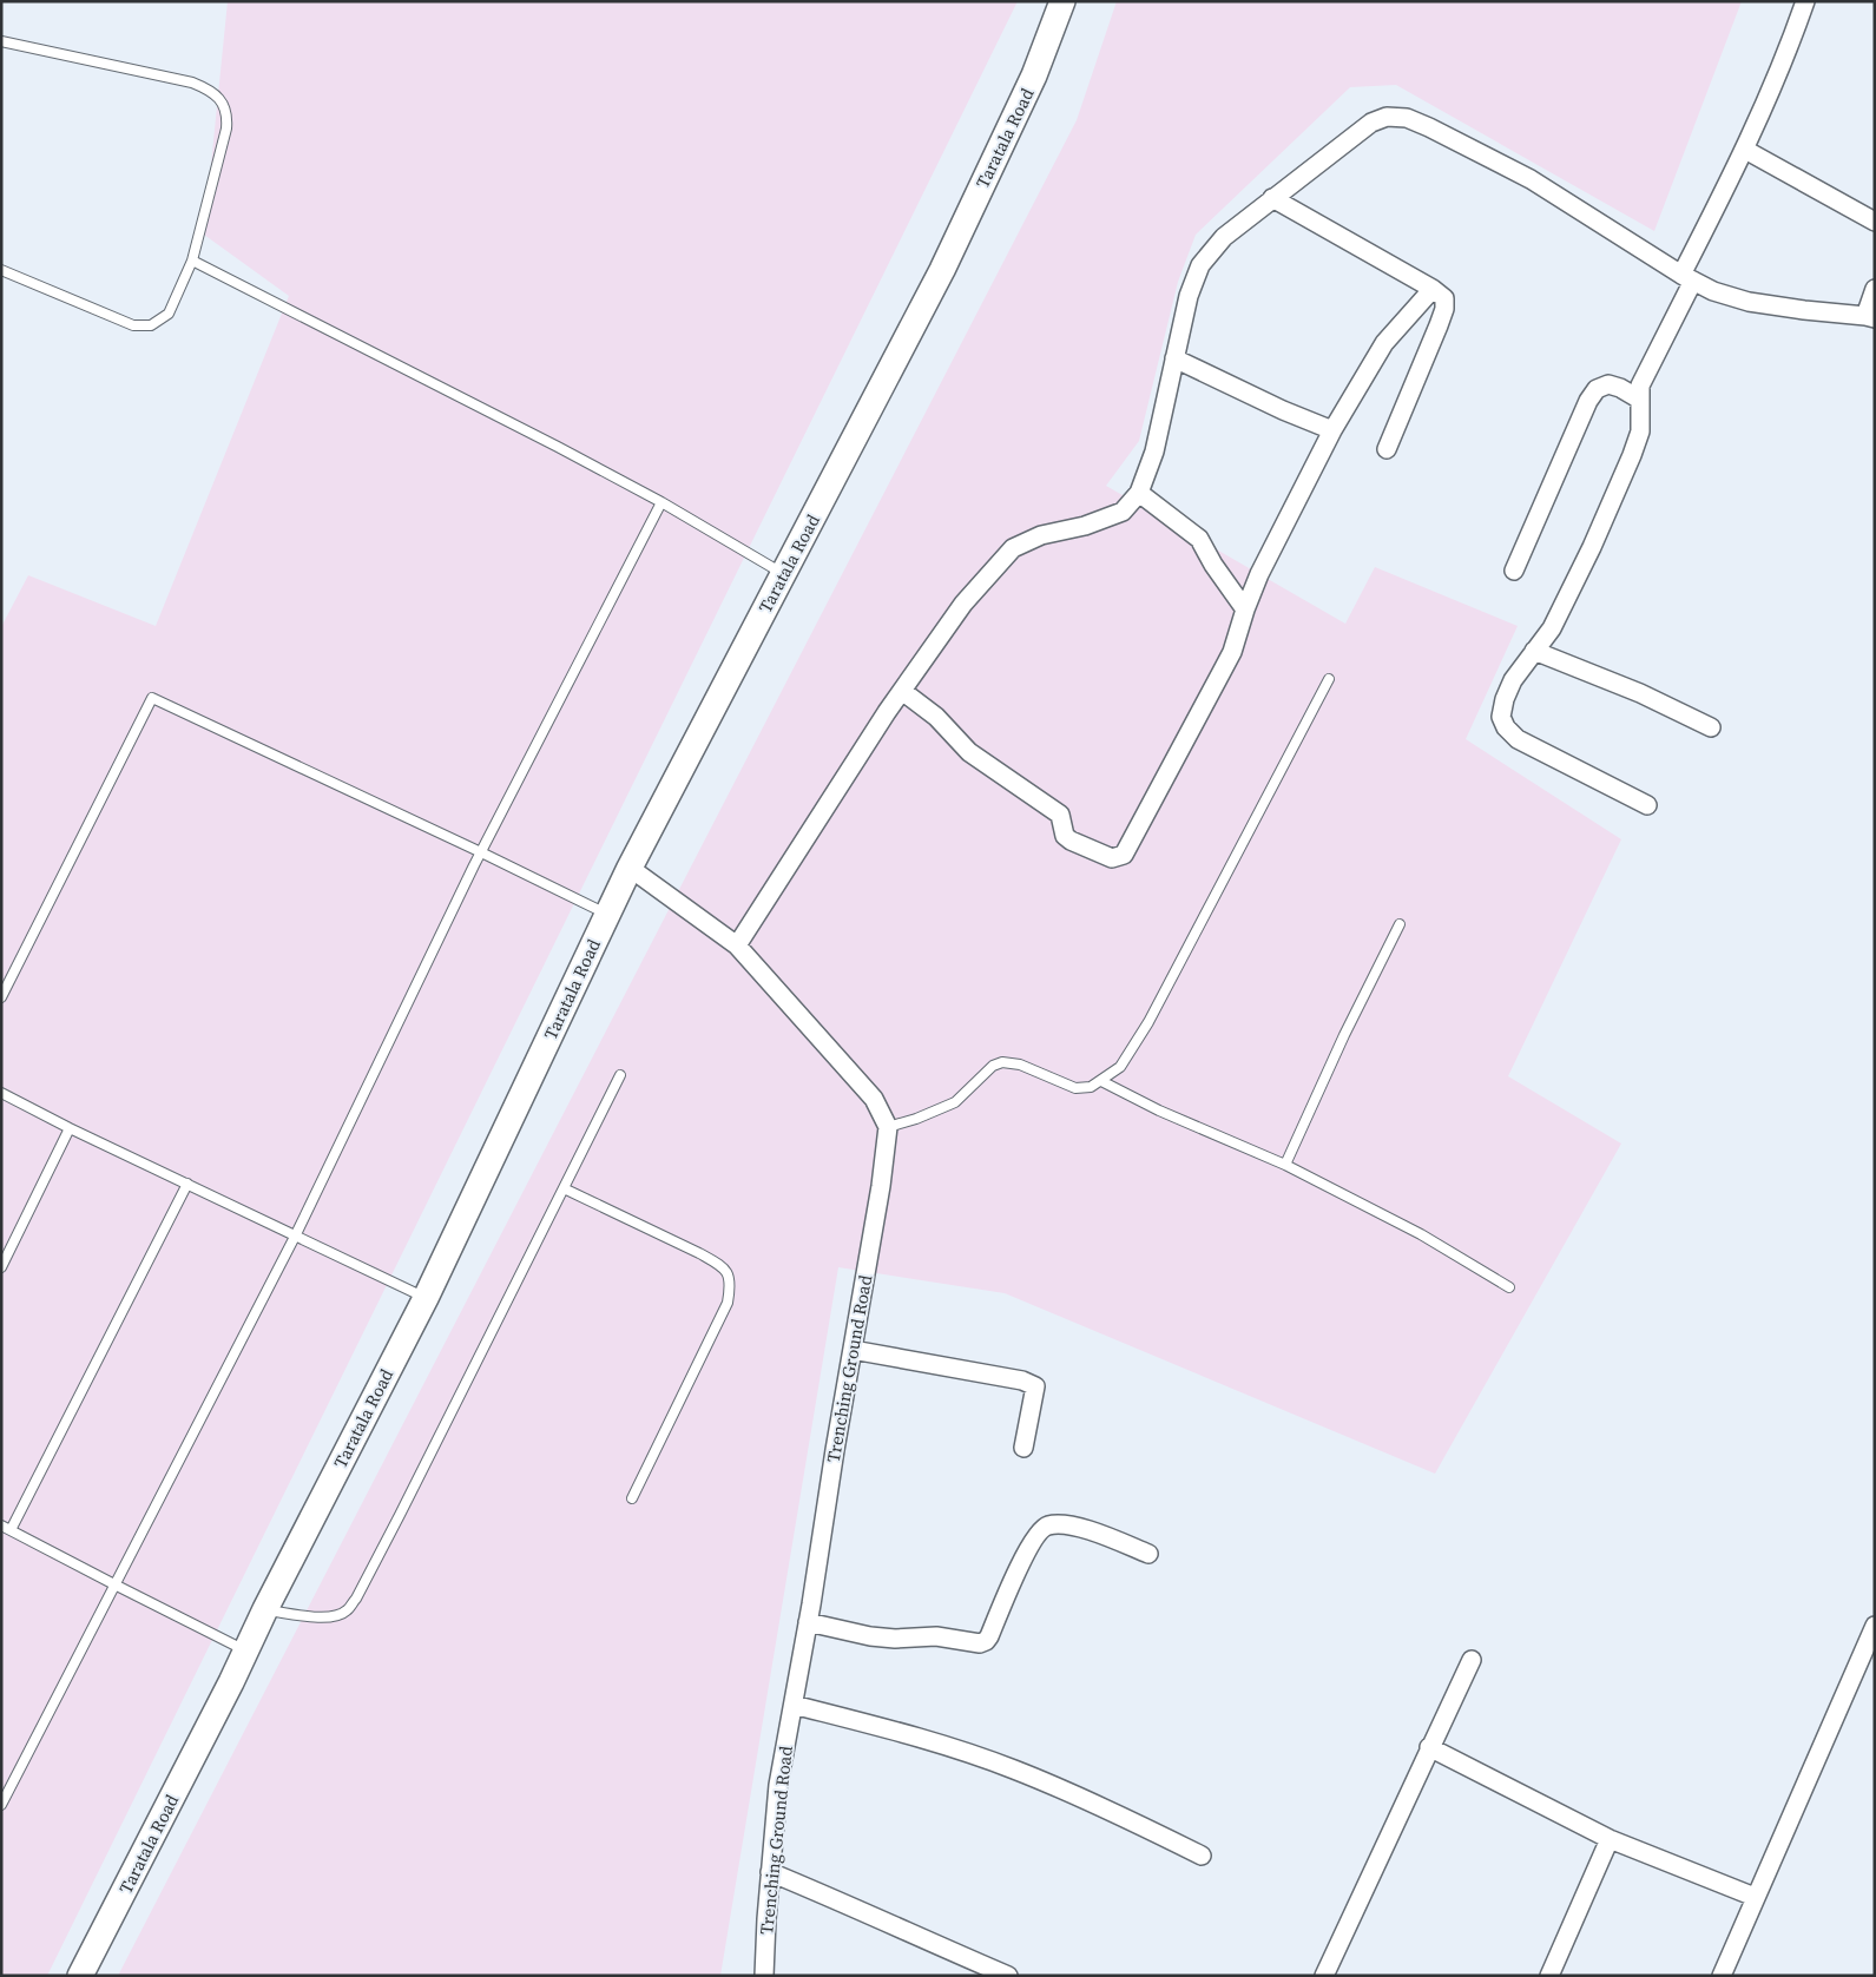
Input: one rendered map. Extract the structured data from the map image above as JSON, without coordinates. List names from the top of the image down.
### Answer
{
  "streets": {
    "street": ["Taratala Road", "Trenching Ground Road"]
  }
}
